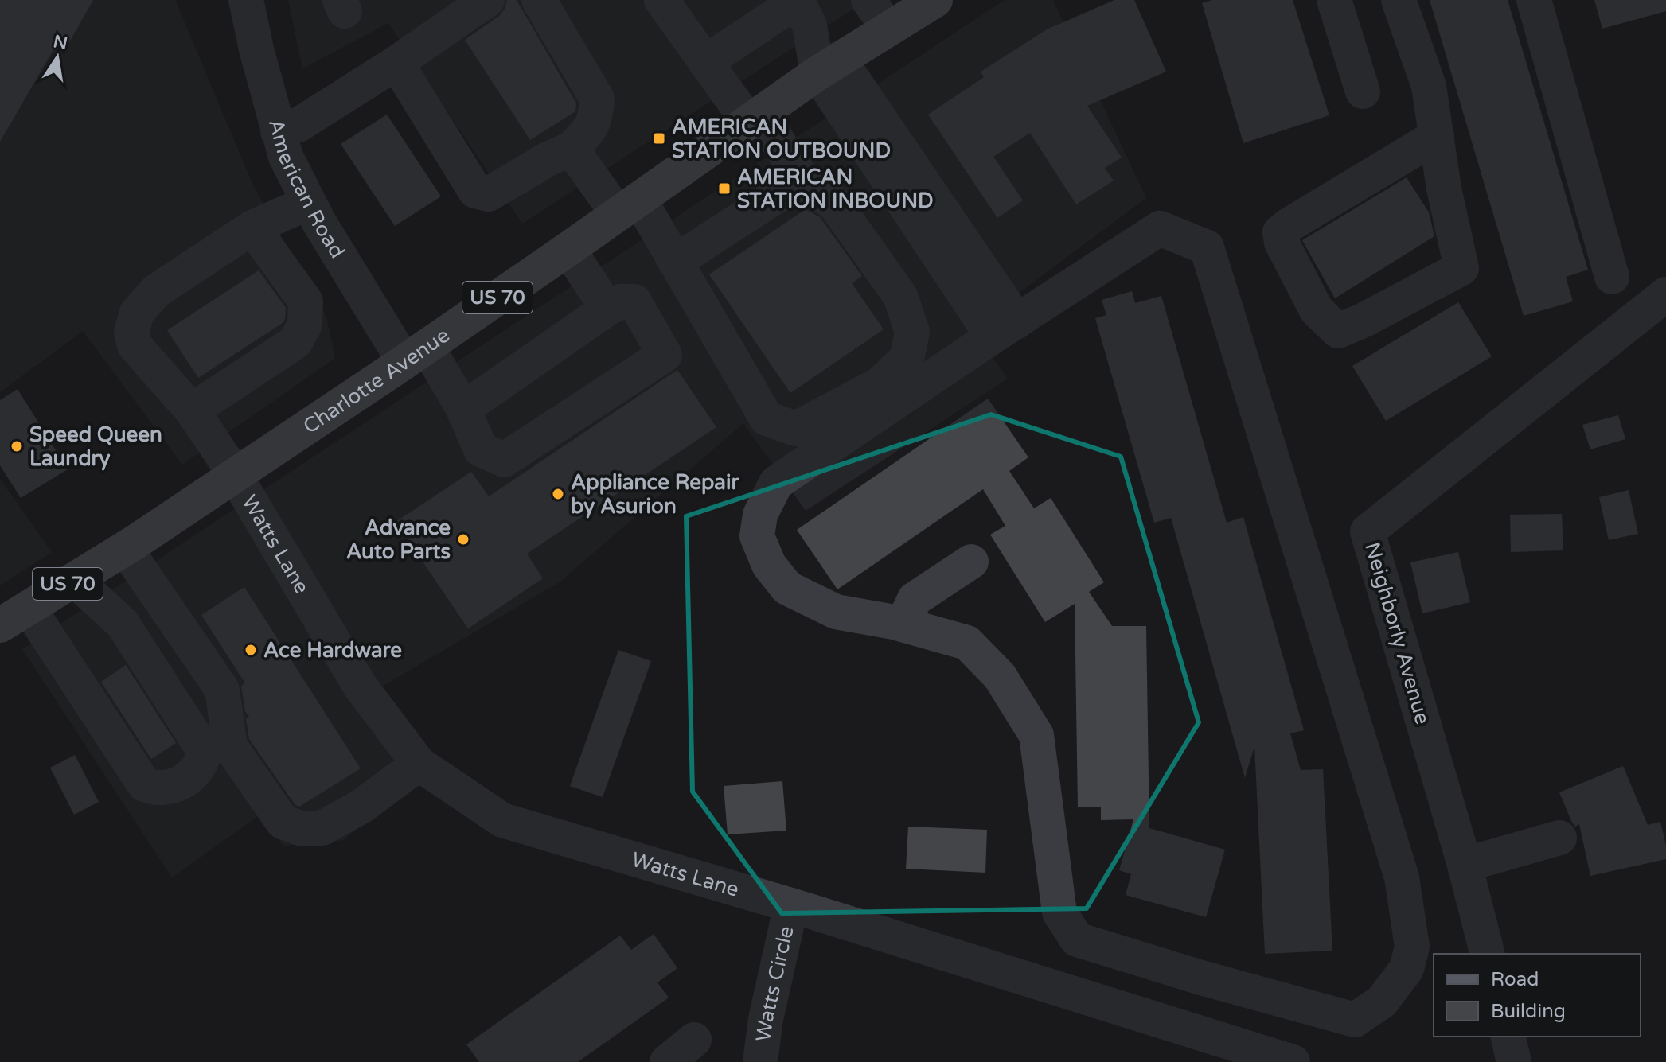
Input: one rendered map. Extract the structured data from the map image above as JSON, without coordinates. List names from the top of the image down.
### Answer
{
  "streets": {
    "main road": ["US 70", "Charlotte Avenue"],
    "street": [
      "American Road",
      "Watts Lane",
      "Neighborly Avenue",
      "Watts Circle"
    ]
  },
  "crossings": [
    ["American Road", "Charlotte Avenue"],
    ["American Road", "Watts Lane"],
    ["Charlotte Avenue", "Watts Lane"],
    ["Watts Lane", "Watts Circle"]
  ],
  "places": {
    "transit": ["AMERICAN STATION OUTBOUND", "AMERICAN STATION INBOUND"],
    "other": [
      "Speed Queen Laundry",
      "Appliance Repair by Asurion",
      "Advance Auto Parts",
      "Ace Hardware"
    ]
  },
  "legend": ["Road", "Building"],
  "north": "top"
}
